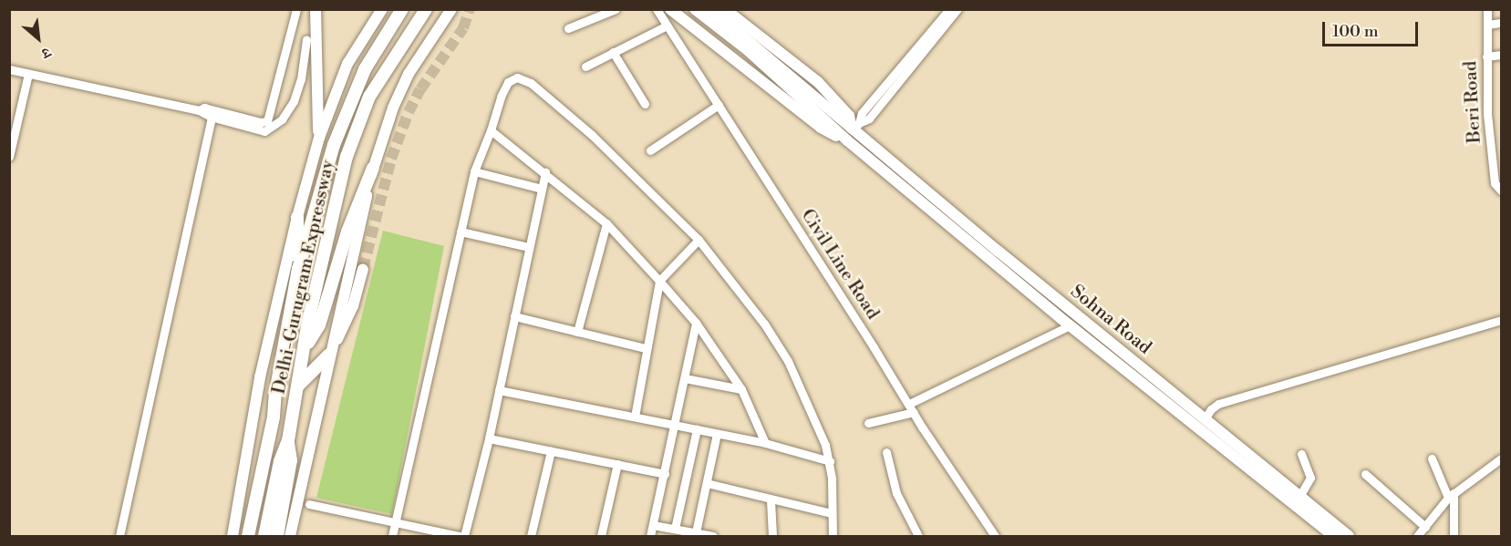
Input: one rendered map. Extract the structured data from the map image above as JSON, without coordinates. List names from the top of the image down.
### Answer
{
  "streets": {
    "highway": ["Delhi-Gurugram Expressway"],
    "main road": ["Sohna Road"],
    "street": ["Beri Road", "Civil Line Road"]
  },
  "scale_bar": "100 m",
  "north": "bottom right"
}
